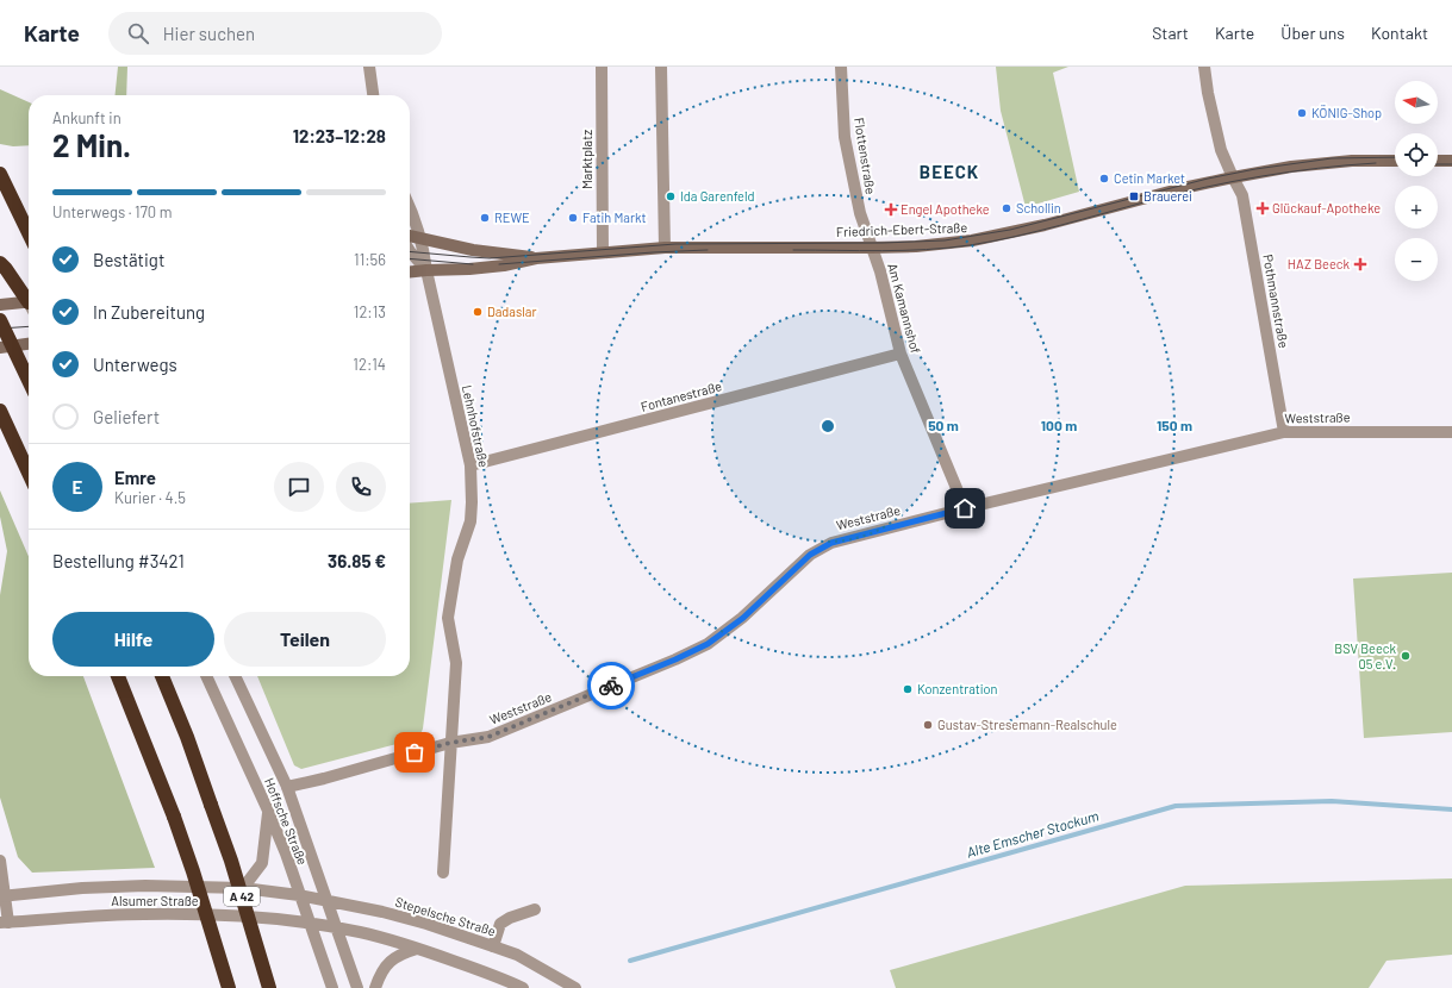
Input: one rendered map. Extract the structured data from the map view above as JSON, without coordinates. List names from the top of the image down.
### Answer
{
  "streets": {
    "highway": ["A 42"],
    "main road": ["Friedrich-Ebert-Straße"],
    "street": [
      "Flottenstraße",
      "Marktplatz",
      "Pothmannstraße",
      "Am Kamannshof",
      "Fontanestraße",
      "Weststraße",
      "Lehnhofstraße",
      "Hoffsche Straße",
      "Alsumer Straße",
      "Stepelsche Straße"
    ]
  },
  "crossings": [
    ["Flottenstraße", "Friedrich-Ebert-Straße"],
    ["Flottenstraße", "Am Kamannshof"],
    ["Marktplatz", "Friedrich-Ebert-Straße"],
    ["Friedrich-Ebert-Straße", "Pothmannstraße"],
    ["Friedrich-Ebert-Straße", "Am Kamannshof"],
    ["Friedrich-Ebert-Straße", "Lehnhofstraße"],
    ["Pothmannstraße", "Weststraße"],
    ["Am Kamannshof", "Fontanestraße"],
    ["Am Kamannshof", "Weststraße"],
    ["Fontanestraße", "Lehnhofstraße"],
    ["Weststraße", "Lehnhofstraße"],
    ["Weststraße", "Hoffsche Straße"],
    ["Hoffsche Straße", "Alsumer Straße"],
    ["Hoffsche Straße", "Stepelsche Straße"],
    ["Alsumer Straße", "Stepelsche Straße"]
  ],
  "districts": ["BEECK"],
  "water": ["Alte Emscher Stockum"],
  "places": {
    "other": [
      "KÖNIG-Shop",
      "Cetin Market",
      "Ida Garenfeld",
      "Schollin",
      "REWE",
      "Fatih Markt",
      "Dadaslar",
      "BSV Beeck 05 e.V.",
      "Konzentration",
      "Gustav-Stresemann-Realschule"
    ],
    "transit": ["Brauerei"],
    "health": ["Glückauf-Apotheke", "Engel Apotheke", "HAZ Beeck"]
  },
  "north": "left",
  "page": {
    "header": "Karte",
    "search": "Hier suchen",
    "nav": [
      "Start",
      "Karte",
      "Über uns",
      "Kontakt"
    ],
    "map_buttons": ["+", "−"],
    "heading": ["2 Min.", "Ankunft in", "12:23–12:28"],
    "panel": [
      "Emre",
      "Kurier · 4.5",
      "Bestellung #3421",
      "36.85 €"
    ],
    "bar": "Unterwegs · 170 m",
    "list": [
      ["Bestätigt", "11:56"],
      ["In Zubereitung", "12:13"],
      ["Unterwegs", "12:14"],
      "Geliefert"
    ],
    "round": "E",
    "buttons": ["Hilfe", "Teilen"]
  },
  "rings": ["50 m", "100 m", "150 m"]
}
